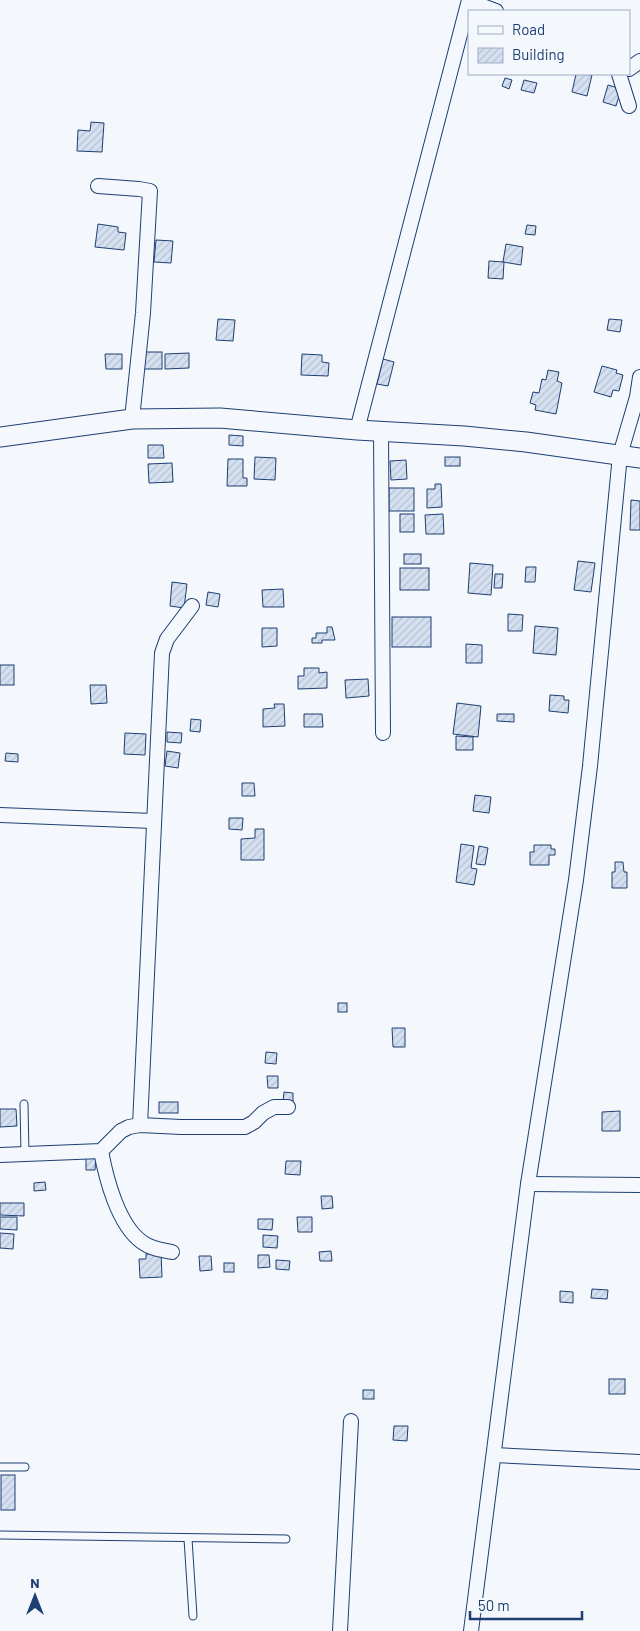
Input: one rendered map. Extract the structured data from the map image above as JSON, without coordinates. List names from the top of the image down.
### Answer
{
  "legend": ["Road", "Building"],
  "scale_bar": "50 m",
  "north": "top"
}
